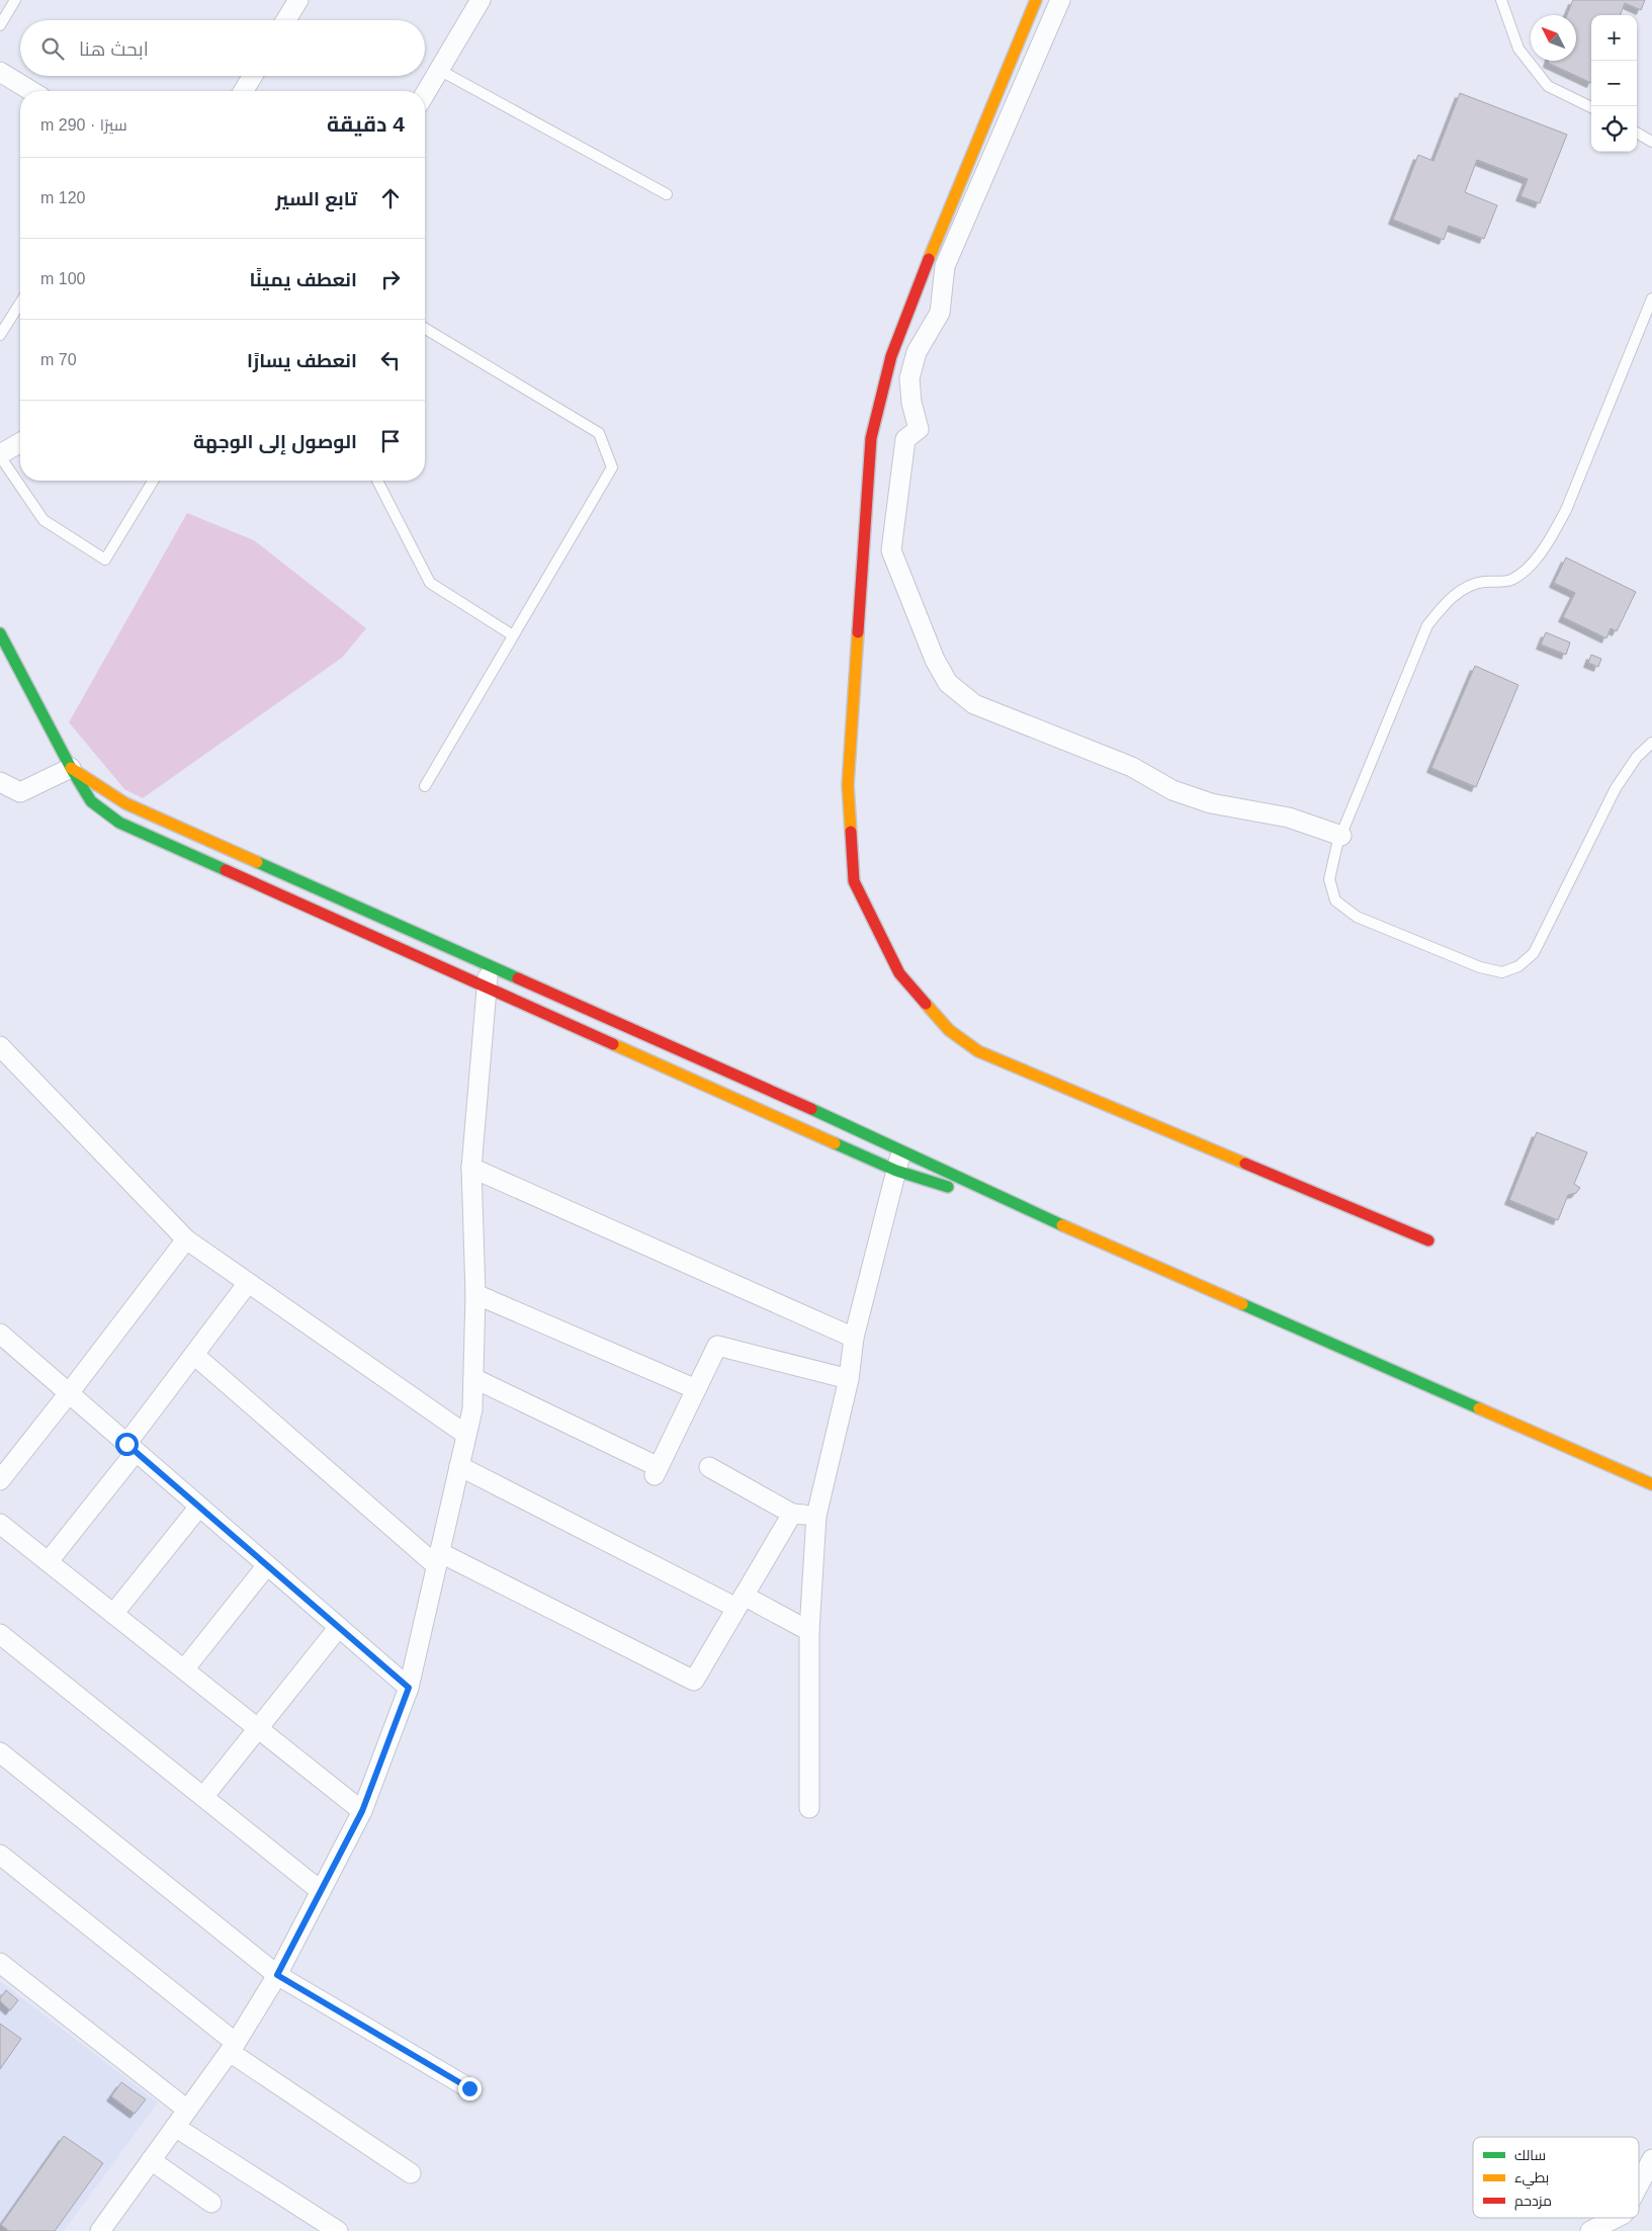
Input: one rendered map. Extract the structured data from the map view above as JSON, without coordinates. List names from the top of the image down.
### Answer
{
  "legend": ["سالك", "بطيء", "مزدحم"],
  "north": "top left",
  "page": {
    "map_buttons": ["+", "−"],
    "search": "ابحث هنا",
    "heading": ["4 دقيقة", "سيرًا · 290 m"],
    "list": [
      ["تابع السير", "120 m"],
      ["انعطف يمينًا", "100 m"],
      ["انعطف يسارًا", "70 m"],
      "الوصول إلى الوجهة"
    ]
  }
}
